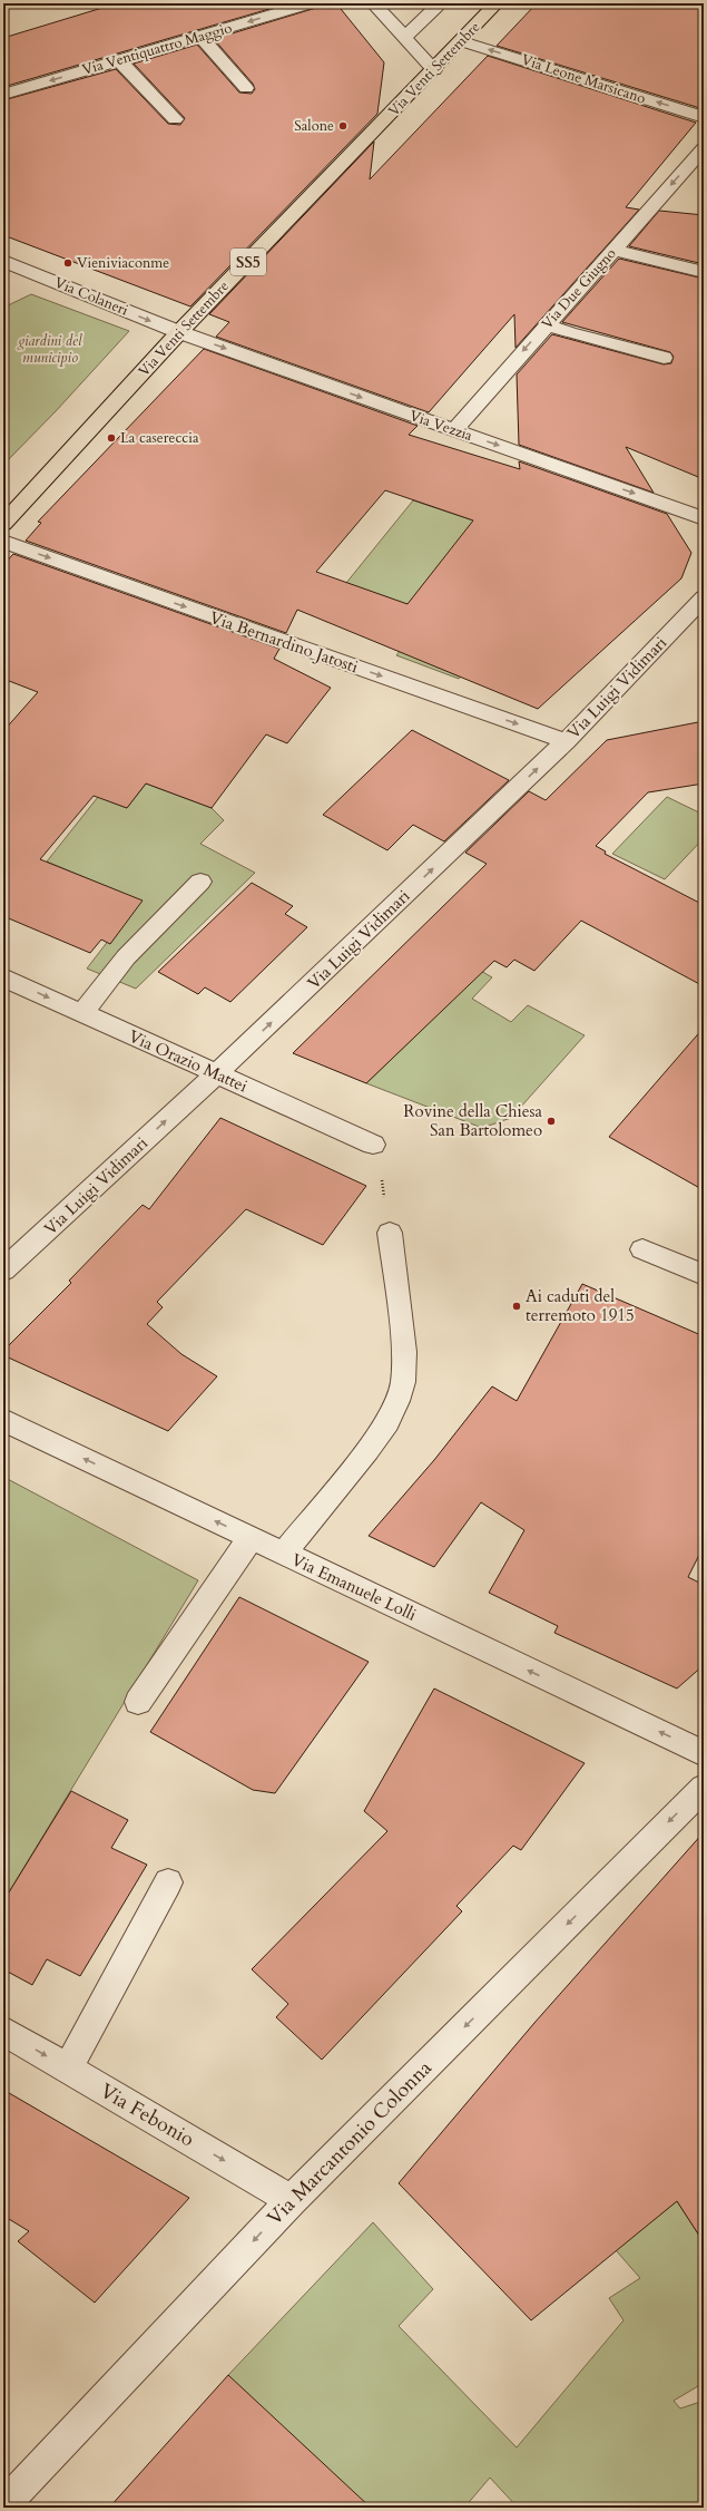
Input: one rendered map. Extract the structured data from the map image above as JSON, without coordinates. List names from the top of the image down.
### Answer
{
  "streets": {
    "main road": ["Via Venti Settembre", "SS5"],
    "street": [
      "Via Ventiquattro Maggio",
      "Via Leone Marsicano",
      "Via Due Giugno",
      "Via Colaneri",
      "Via Vezzia",
      "Via Bernardino Jatosti",
      "Via Luigi Vidimari",
      "Via Orazio Mattei",
      "Via Emanuele Lolli",
      "Via Febonio",
      "Via Marcantonio Colonna"
    ]
  },
  "crossings": [
    ["Via Venti Settembre", "Via Leone Marsicano"],
    ["Via Venti Settembre", "Via Colaneri"],
    ["Via Venti Settembre", "Via Vezzia"],
    ["Via Due Giugno", "Via Vezzia"],
    ["Via Colaneri", "Via Vezzia"],
    ["Via Bernardino Jatosti", "Via Luigi Vidimari"],
    ["Via Luigi Vidimari", "Via Orazio Mattei"],
    ["Via Febonio", "Via Marcantonio Colonna"]
  ],
  "one_way": [
    "Via Ventiquattro Maggio",
    "Via Leone Marsicano",
    "Via Due Giugno",
    "Via Vezzia",
    "Via Bernardino Jatosti",
    "Via Luigi Vidimari",
    "Via Emanuele Lolli",
    "Via Febonio",
    "Via Marcantonio Colonna"
  ],
  "parks": ["giardini del municipio"],
  "places": [
    "Salone",
    "Vieniviaconme",
    "La casereccia",
    "Rovine della Chiesa San Bartolomeo",
    "Ai caduti del terremoto 1915"
  ]
}
